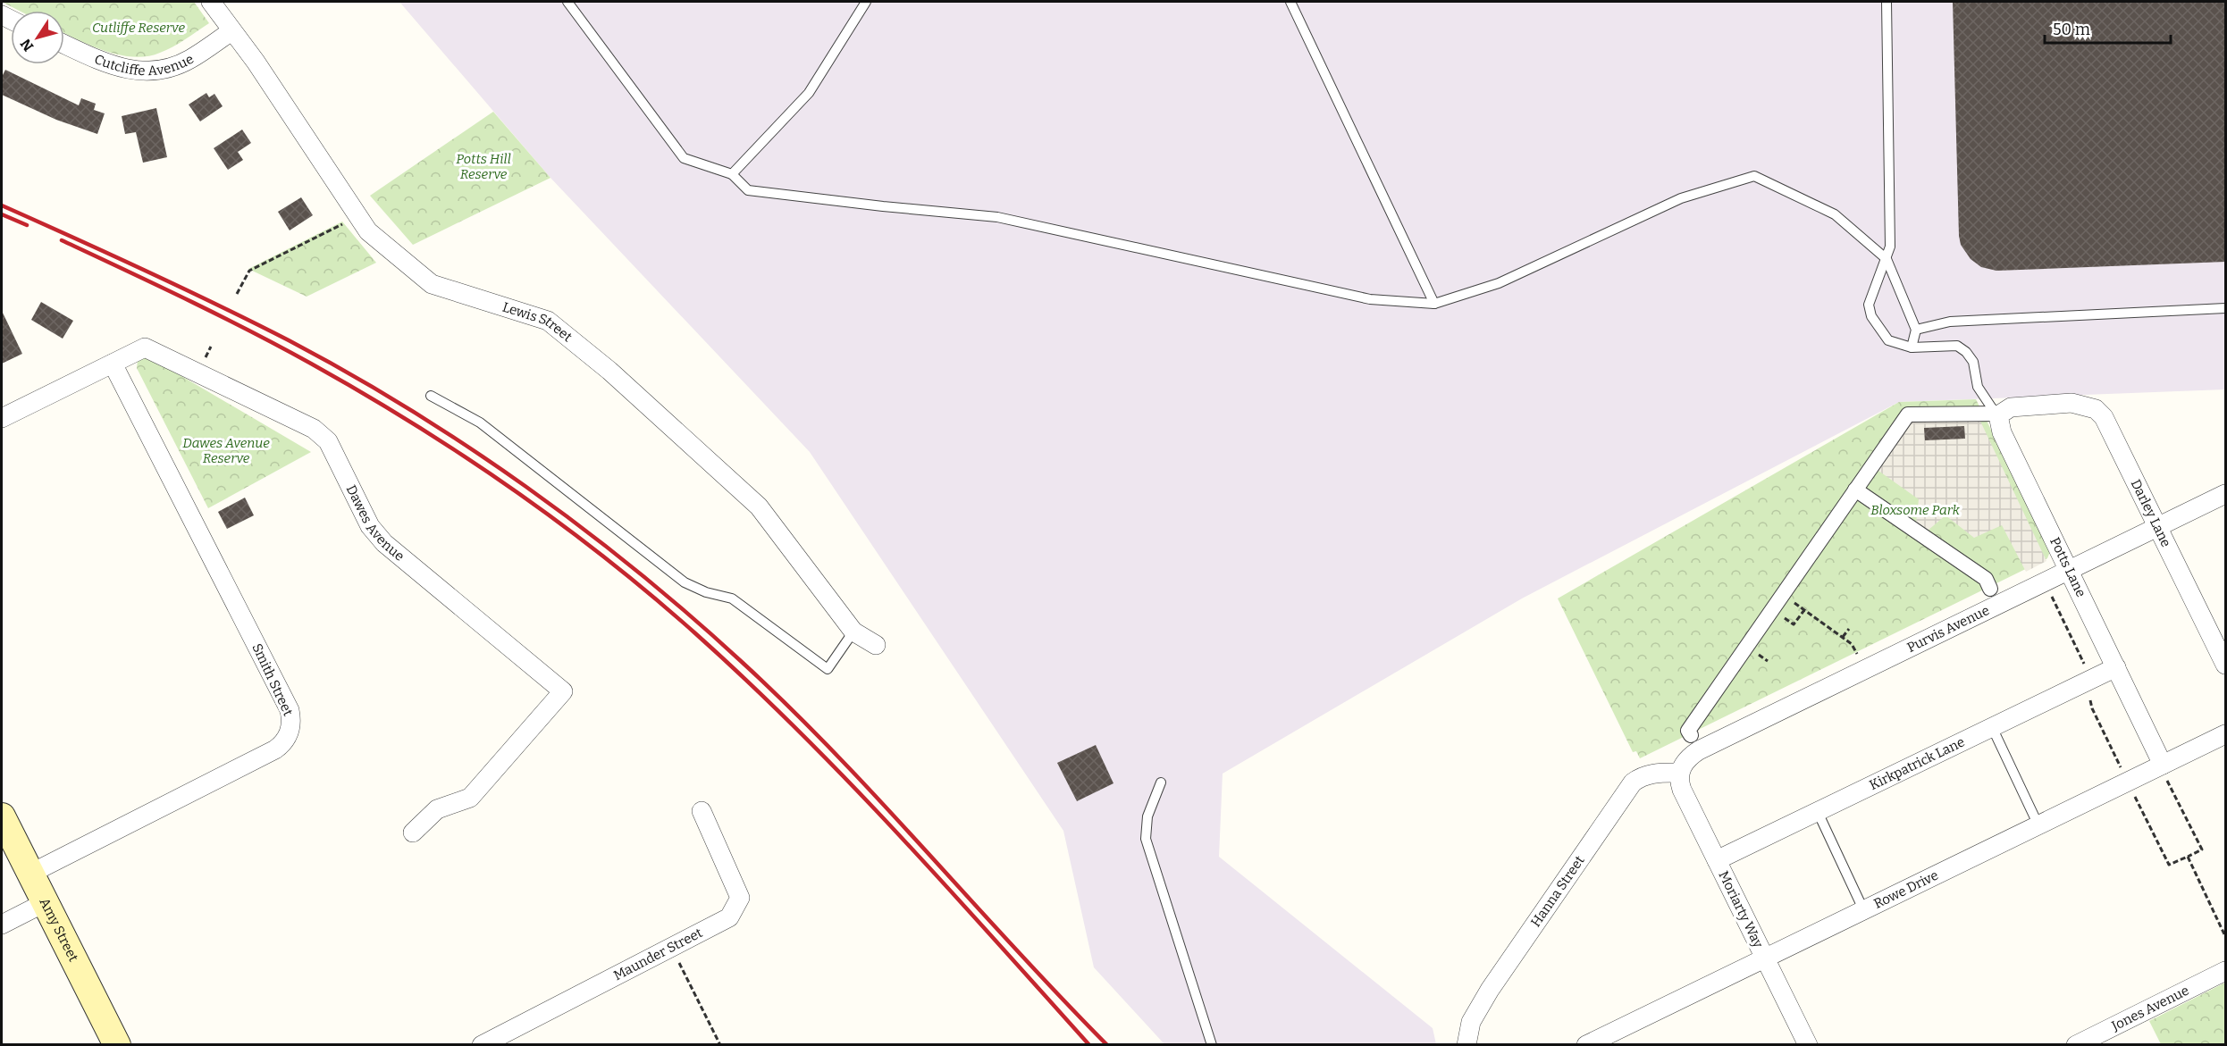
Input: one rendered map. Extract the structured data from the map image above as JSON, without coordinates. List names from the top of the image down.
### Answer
{
  "streets": {
    "main road": ["Amy Street"],
    "street": [
      "Cutcliffe Avenue",
      "Lewis Street",
      "Darley Lane",
      "Dawes Avenue",
      "Potts Lane",
      "Purvis Avenue",
      "Smith Street",
      "Kirkpatrick Lane",
      "Rowe Drive",
      "Hanna Street",
      "Moriarty Way",
      "Maunder Street",
      "Jones Avenue"
    ]
  },
  "crossings": [
    ["Cutcliffe Avenue", "Lewis Street"],
    ["Darley Lane", "Potts Lane"],
    ["Darley Lane", "Purvis Avenue"],
    ["Dawes Avenue", "Smith Street"],
    ["Potts Lane", "Purvis Avenue"],
    ["Potts Lane", "Kirkpatrick Lane"],
    ["Potts Lane", "Rowe Drive"],
    ["Purvis Avenue", "Hanna Street"],
    ["Purvis Avenue", "Moriarty Way"],
    ["Smith Street", "Amy Street"],
    ["Kirkpatrick Lane", "Moriarty Way"],
    ["Rowe Drive", "Moriarty Way"],
    ["Hanna Street", "Moriarty Way"]
  ],
  "parks": [
    "Cutliffe Reserve",
    "Potts Hill Reserve",
    "Dawes Avenue Reserve",
    "Bloxsome Park"
  ],
  "scale_bar": "50 m",
  "north": "bottom left"
}
